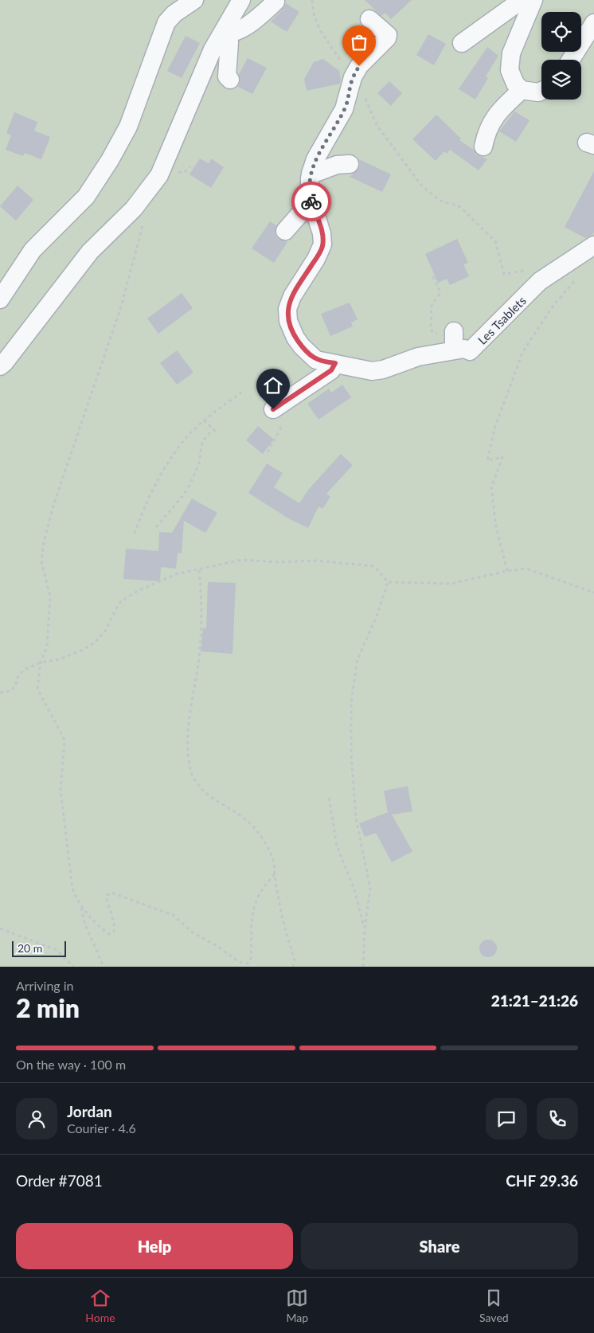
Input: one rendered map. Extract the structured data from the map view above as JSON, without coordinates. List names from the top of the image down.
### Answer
{
  "streets": {
    "street": ["Les Tsablets"]
  },
  "scale_bar": "20 m",
  "page": {
    "scale": "20 m",
    "heading": ["2 min", "Arriving in", "21:21–21:26"],
    "panel": [
      "Jordan",
      "Courier · 4.6",
      "Order #7081",
      "CHF 29.36"
    ],
    "bar": "On the way · 100 m",
    "buttons": ["Help", "Share"],
    "tabs": ["Home", "Map", "Saved"]
  }
}
